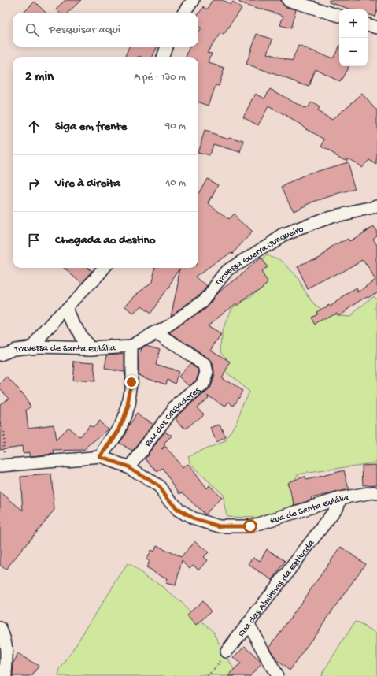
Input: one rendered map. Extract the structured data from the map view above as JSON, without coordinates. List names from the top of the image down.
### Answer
{
  "streets": {
    "street": [
      "Travessa Guerra Junqueiro",
      "Travessa de Santa Eulália",
      "Rua dos Cruzadores",
      "Rua de Santa Eulália",
      "Rua das Alminhas da Estivada"
    ]
  },
  "crossings": [
    ["Travessa Guerra Junqueiro", "Travessa de Santa Eulália"],
    ["Travessa Guerra Junqueiro", "Rua dos Cruzadores"],
    ["Rua dos Cruzadores", "Rua de Santa Eulália"],
    ["Rua de Santa Eulália", "Rua das Alminhas da Estivada"]
  ],
  "page": {
    "map_buttons": ["+", "−"],
    "search": "Pesquisar aqui",
    "heading": ["2 min", "A pé · 130 m"],
    "list": [
      ["Siga em frente", "90 m"],
      ["Vire à direita", "40 m"],
      "Chegada ao destino"
    ]
  }
}
